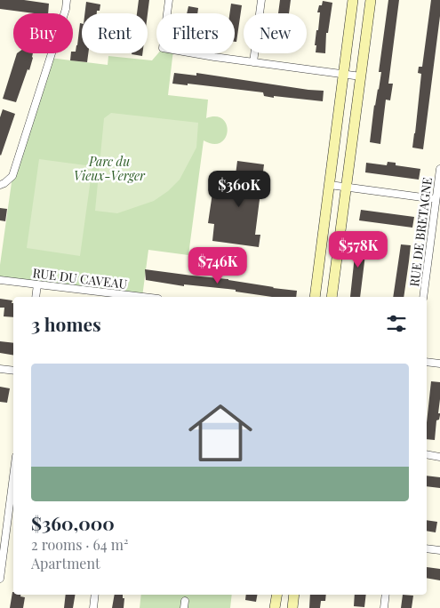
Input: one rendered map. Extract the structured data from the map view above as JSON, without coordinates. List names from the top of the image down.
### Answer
{
  "streets": {
    "street": ["RUE DE BRETAGNE", "RUE DU CAVEAU"]
  },
  "parks": ["Parc du Vieux-Verger"],
  "page": {
    "chip": [
      "Buy",
      "Rent",
      "Filters",
      "New"
    ],
    "price": ["$360K", "$578K", "$746K"],
    "heading": "3 homes",
    "list": [
      {
        "name": "$360,000",
        "note": "2 rooms · 64 m² · Apartment"
      }
    ]
  }
}
